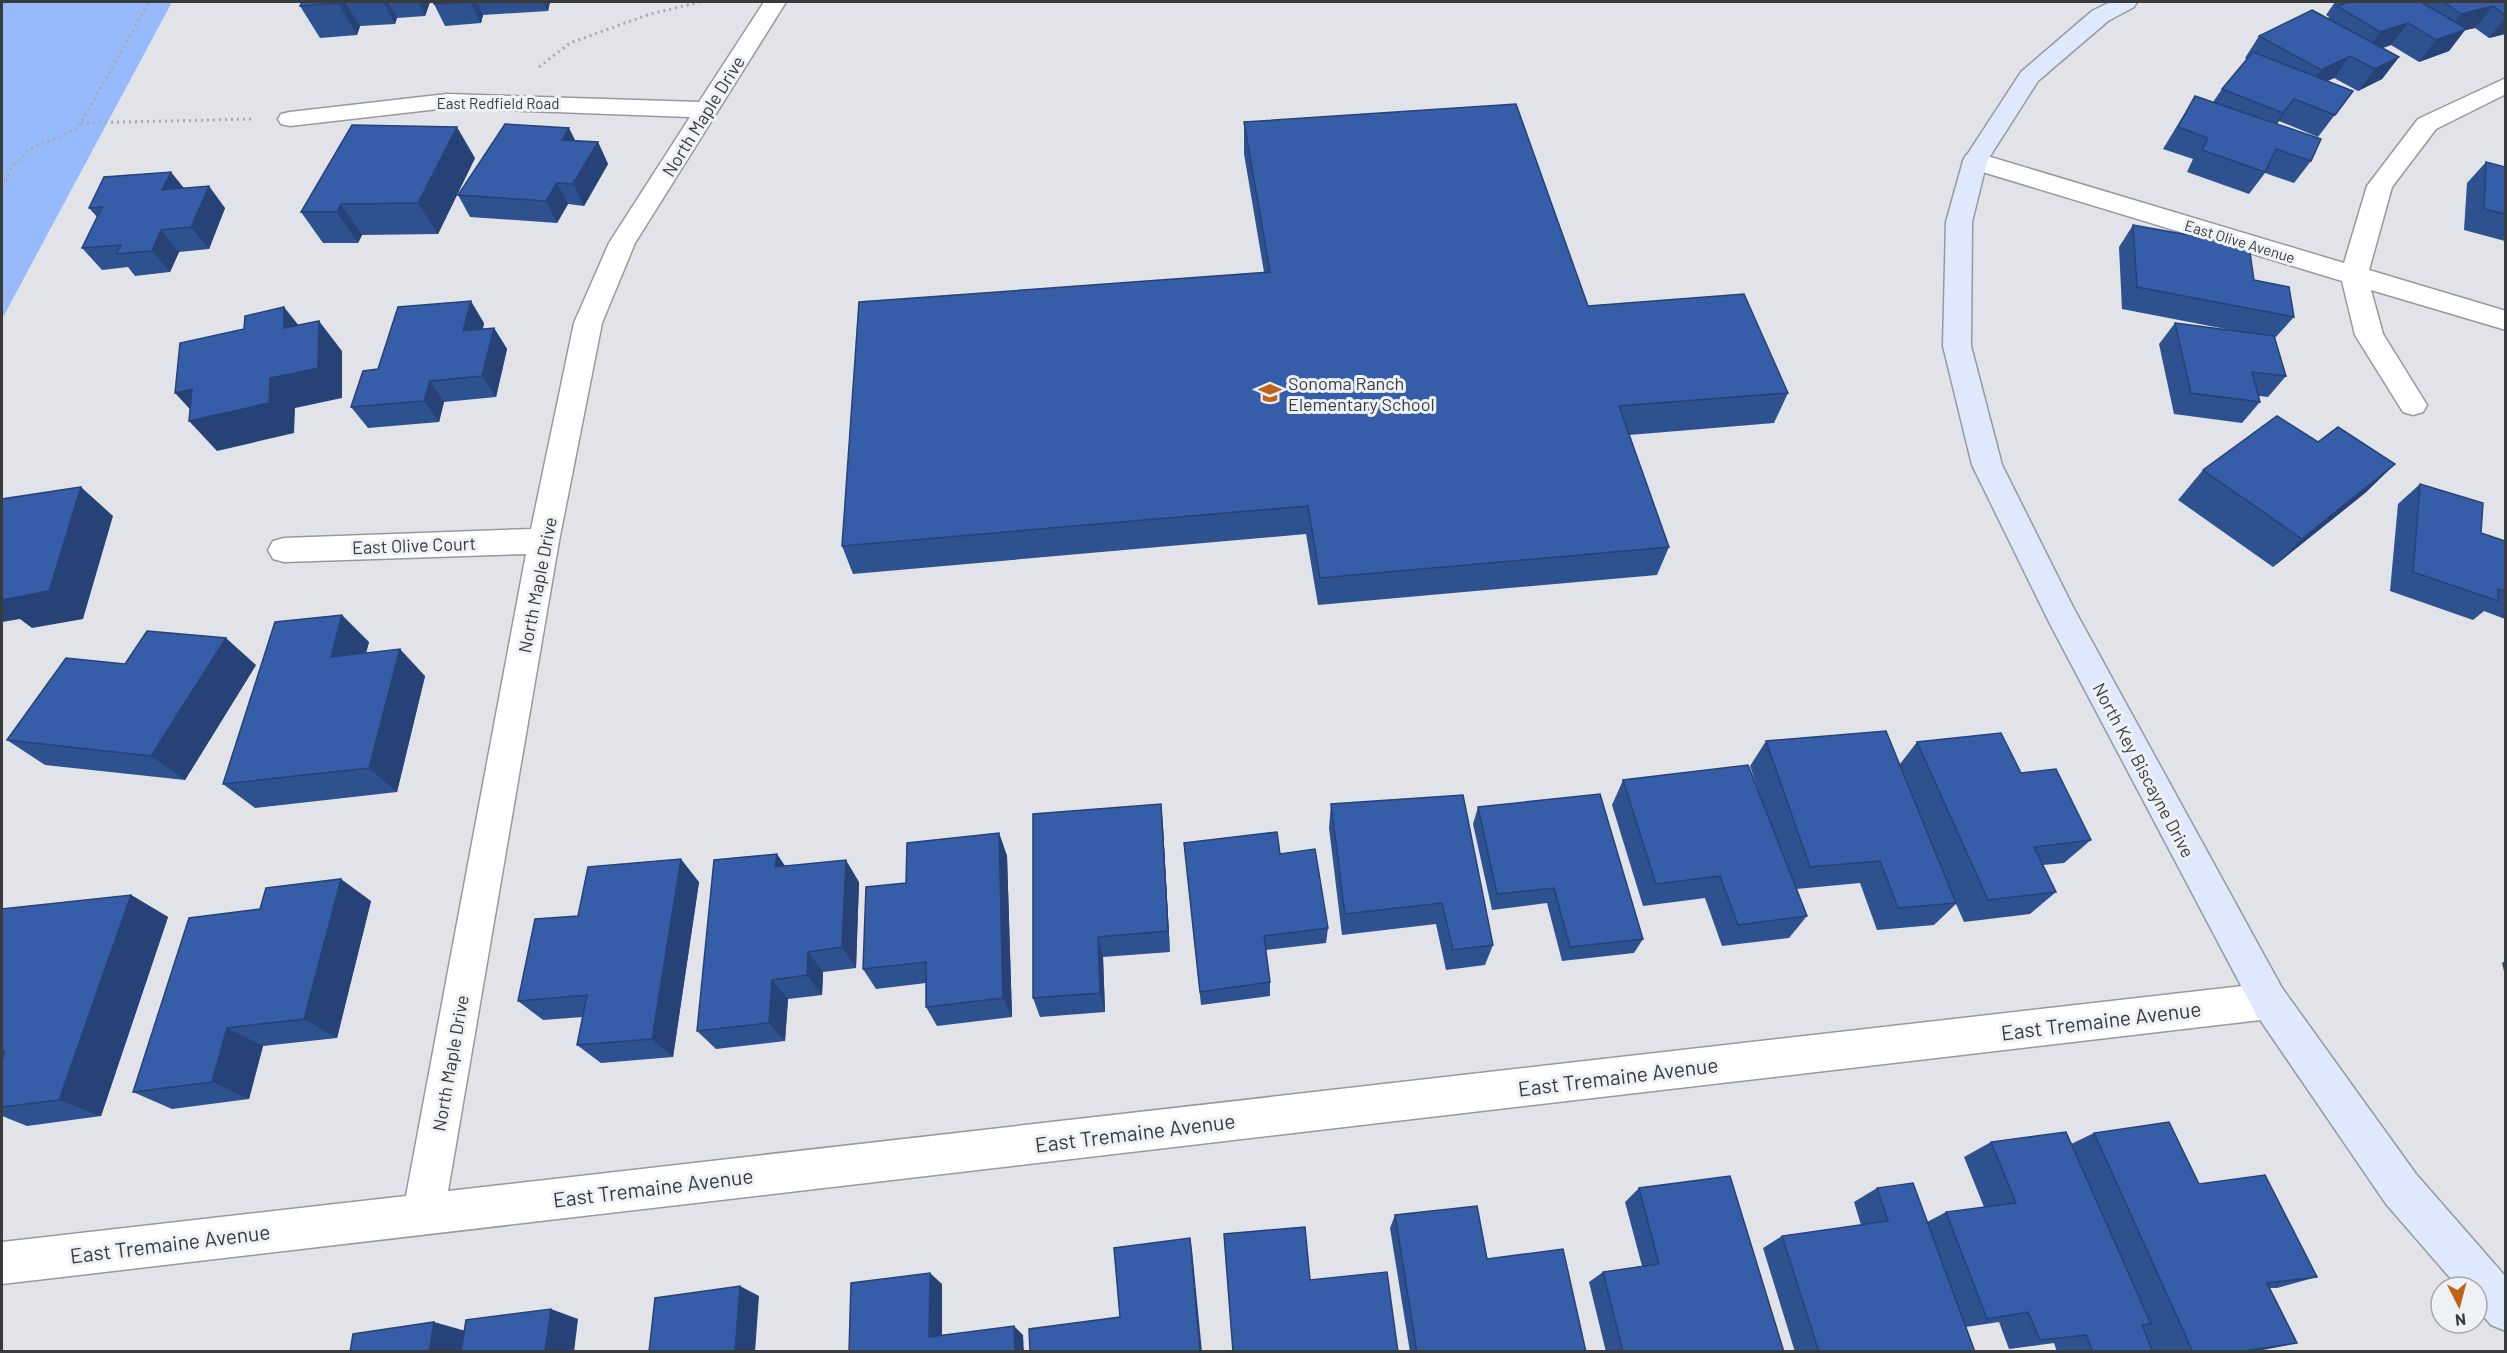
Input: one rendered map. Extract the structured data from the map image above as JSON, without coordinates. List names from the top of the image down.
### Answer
{
  "streets": {
    "street": [
      "East Redfield Road",
      "North Maple Drive",
      "East Olive Avenue",
      "East Olive Court",
      "North Key Biscayne Drive",
      "East Tremaine Avenue"
    ]
  },
  "crossings": [
    ["East Redfield Road", "North Maple Drive"],
    ["North Maple Drive", "East Olive Court"],
    ["North Maple Drive", "East Tremaine Avenue"],
    ["East Olive Avenue", "North Key Biscayne Drive"],
    ["North Key Biscayne Drive", "East Tremaine Avenue"]
  ],
  "places": {
    "school or university": ["Sonoma Ranch Elementary School"]
  },
  "north": "bottom"
}
